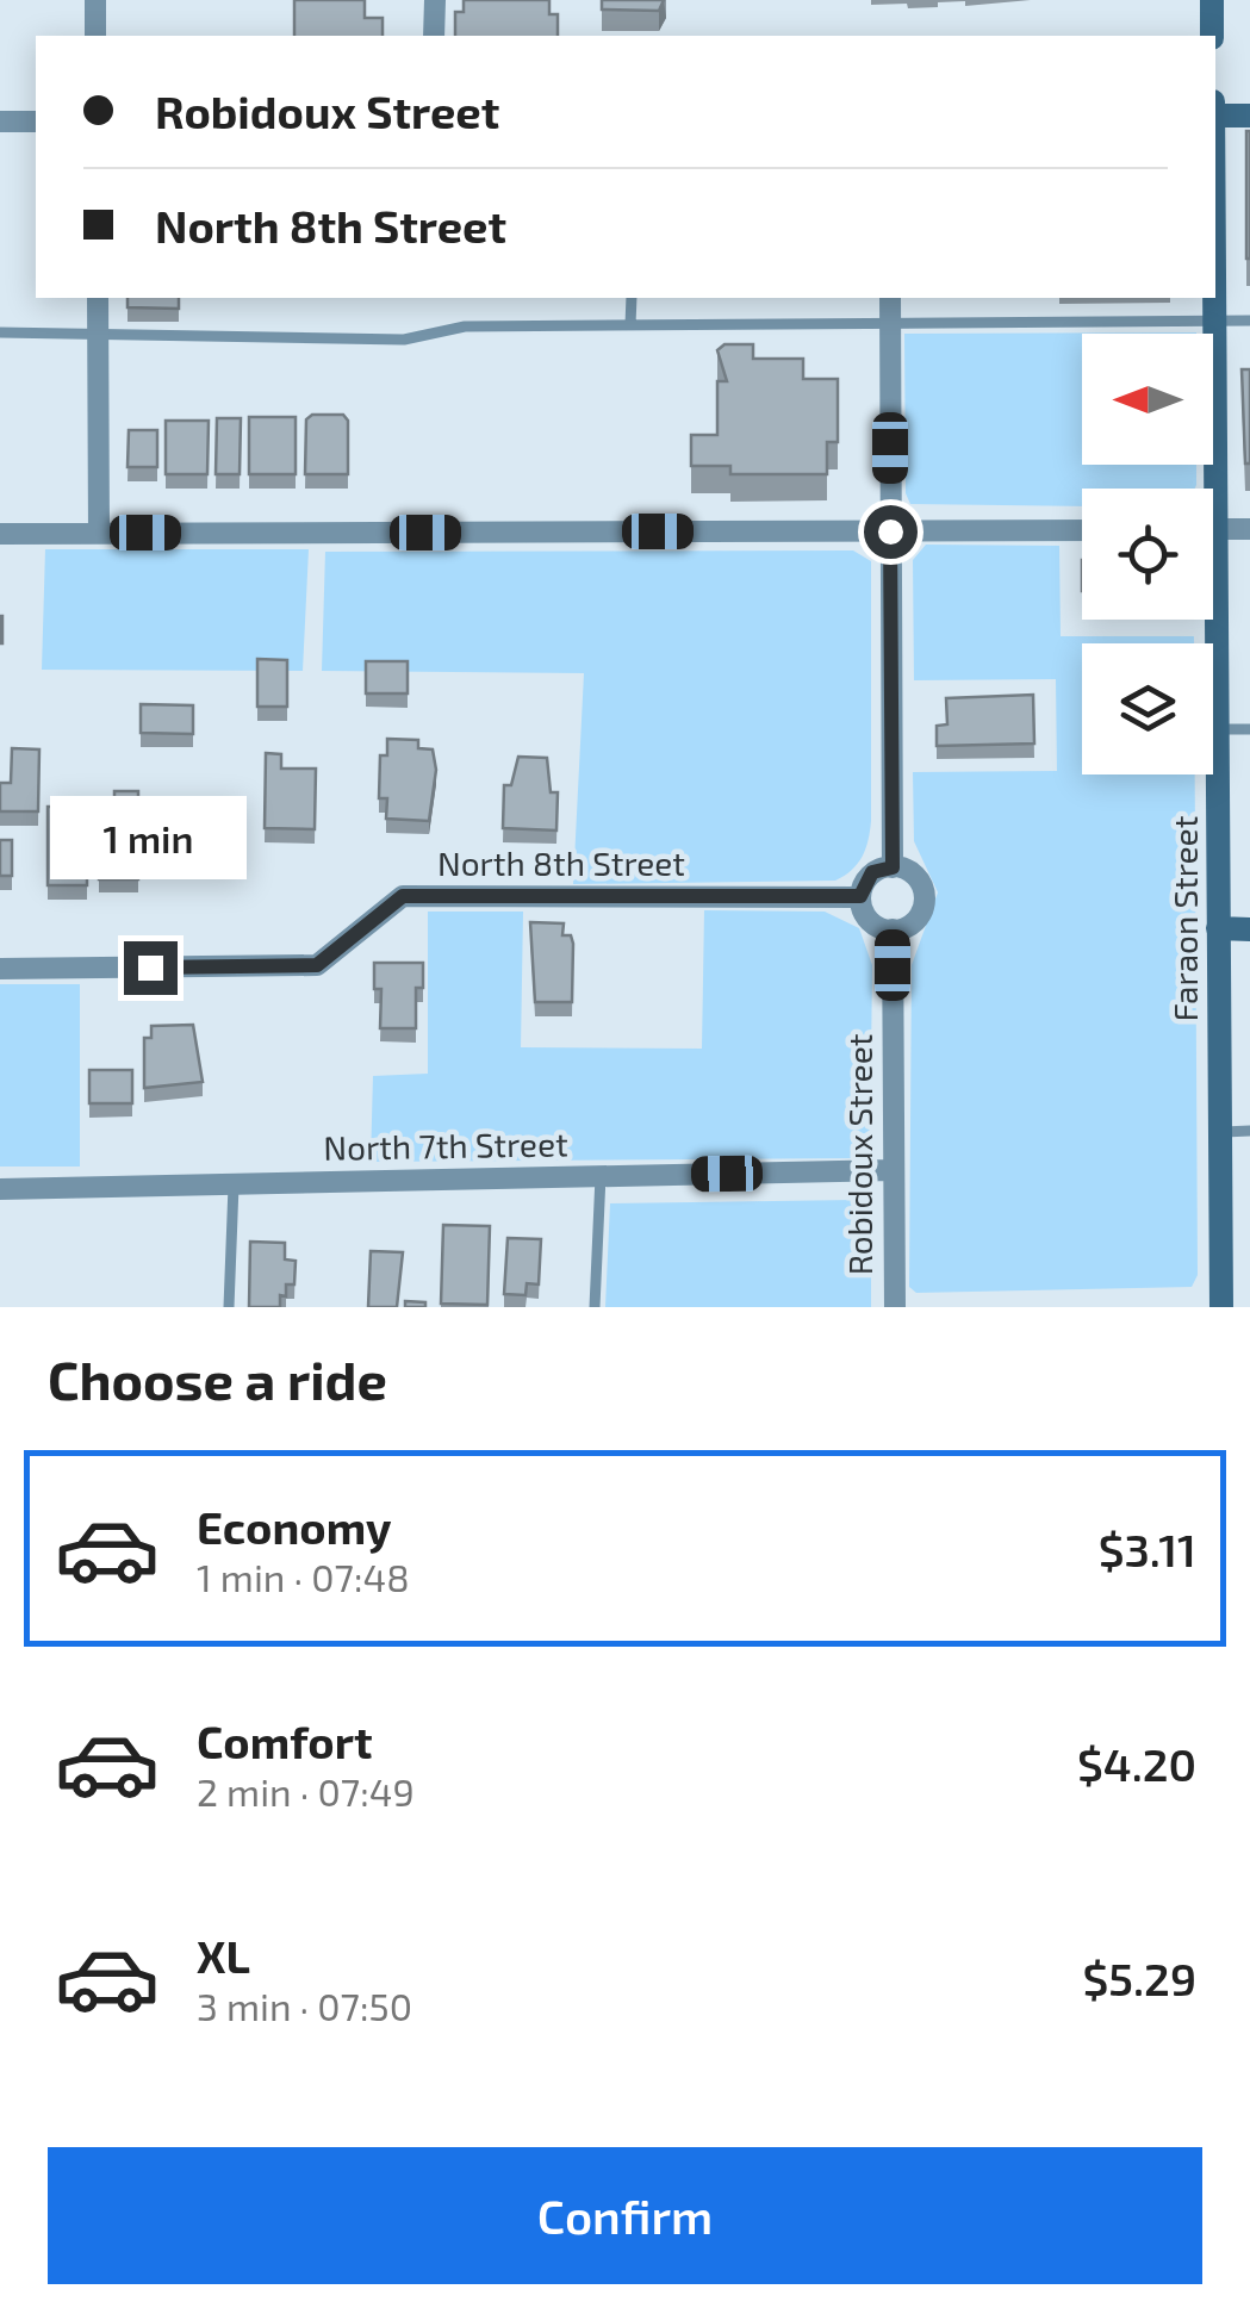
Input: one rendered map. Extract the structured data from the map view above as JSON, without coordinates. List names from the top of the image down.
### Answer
{
  "streets": {
    "street": [
      "North 8th Street",
      "Faraon Street",
      "North 7th Street",
      "Robidoux Street"
    ]
  },
  "crossings": [
    ["North 8th Street", "Robidoux Street"],
    ["North 7th Street", "Robidoux Street"]
  ],
  "north": "left",
  "page": {
    "banner": ["Robidoux Street", "North 8th Street"],
    "bubble": "1 min",
    "heading": "Choose a ride",
    "list": [
      {
        "name": "Economy",
        "note": "1 min · 07:48",
        "value": "$3.11"
      },
      {
        "name": "Comfort",
        "note": "2 min · 07:49",
        "value": "$4.20"
      },
      {
        "name": "XL",
        "note": "3 min · 07:50",
        "value": "$5.29"
      }
    ],
    "buttons": "Confirm"
  }
}
